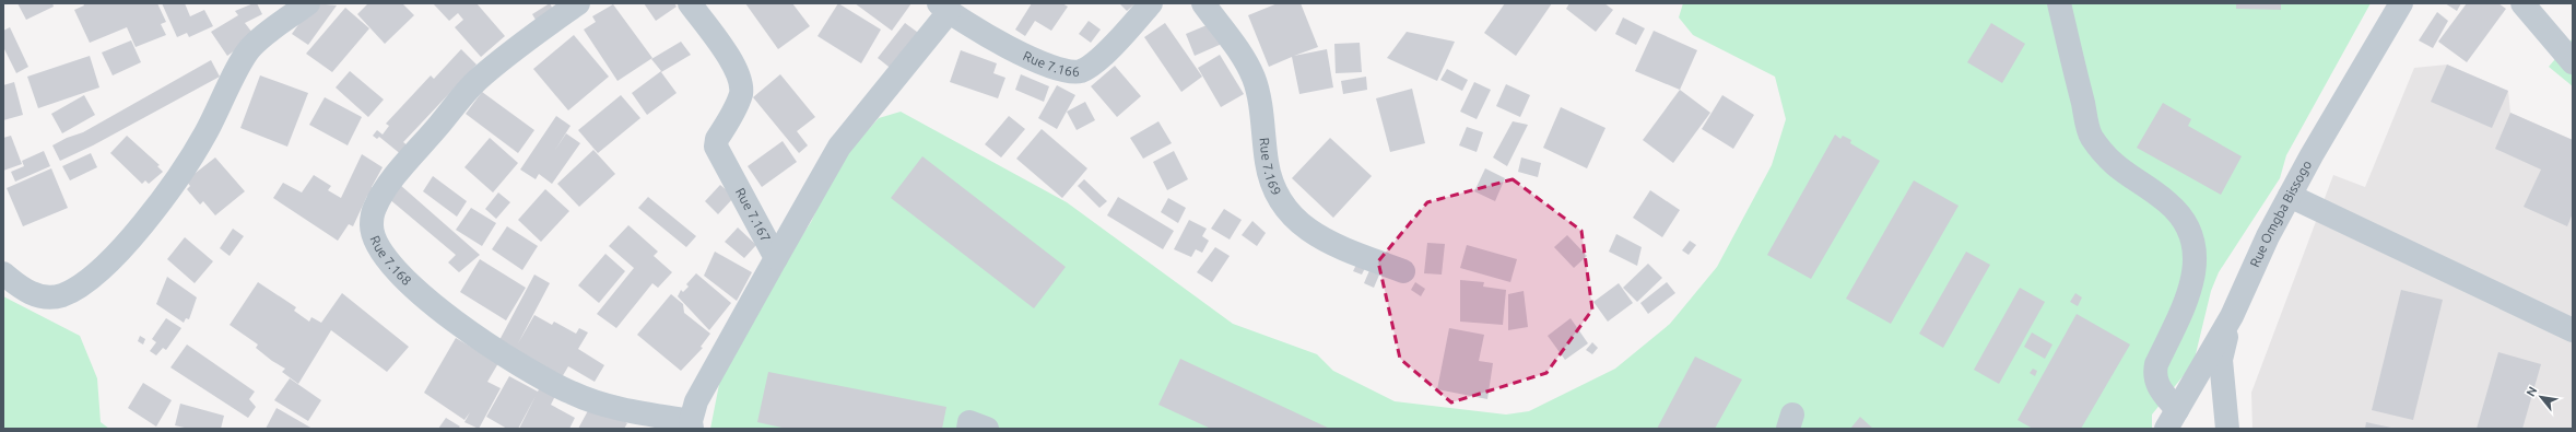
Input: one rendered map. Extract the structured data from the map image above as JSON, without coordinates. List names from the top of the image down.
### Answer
{
  "streets": {
    "street": [
      "Rue 7.166",
      "Rue 7.169",
      "Rue Omgba Bissogo",
      "Rue 7.167",
      "Rue 7.168"
    ]
  },
  "north": "top left"
}
